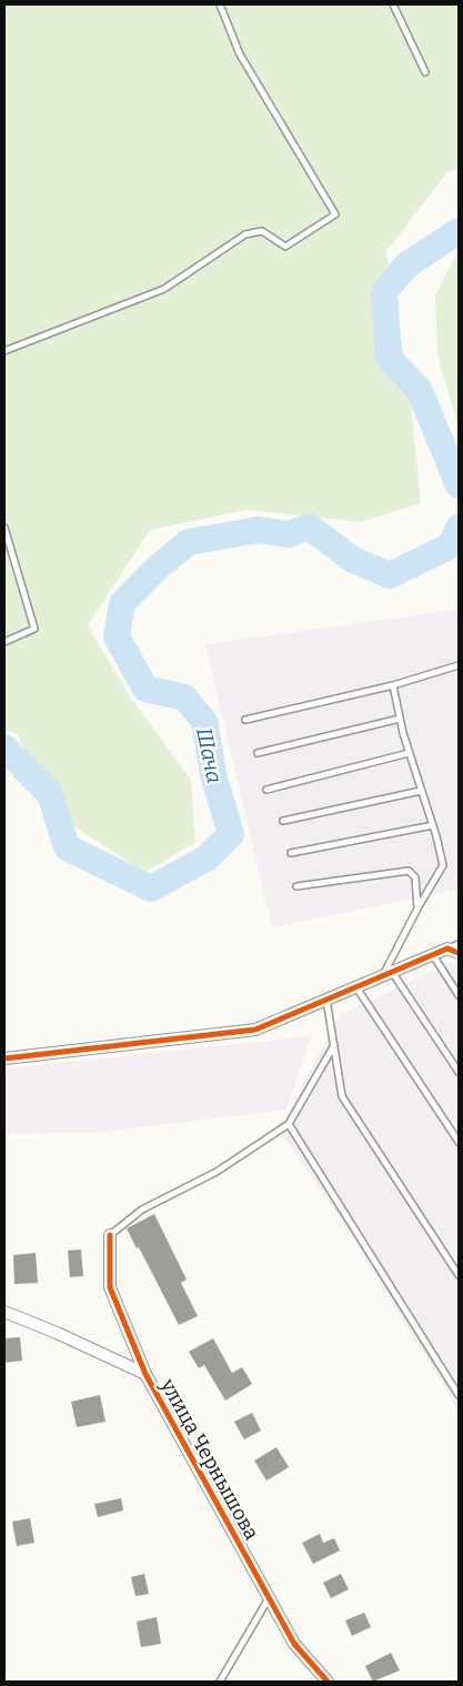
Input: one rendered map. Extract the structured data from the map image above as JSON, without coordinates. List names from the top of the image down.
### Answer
{
  "streets": {
    "street": ["улица Чернышова"]
  },
  "water": ["Шача"]
}
